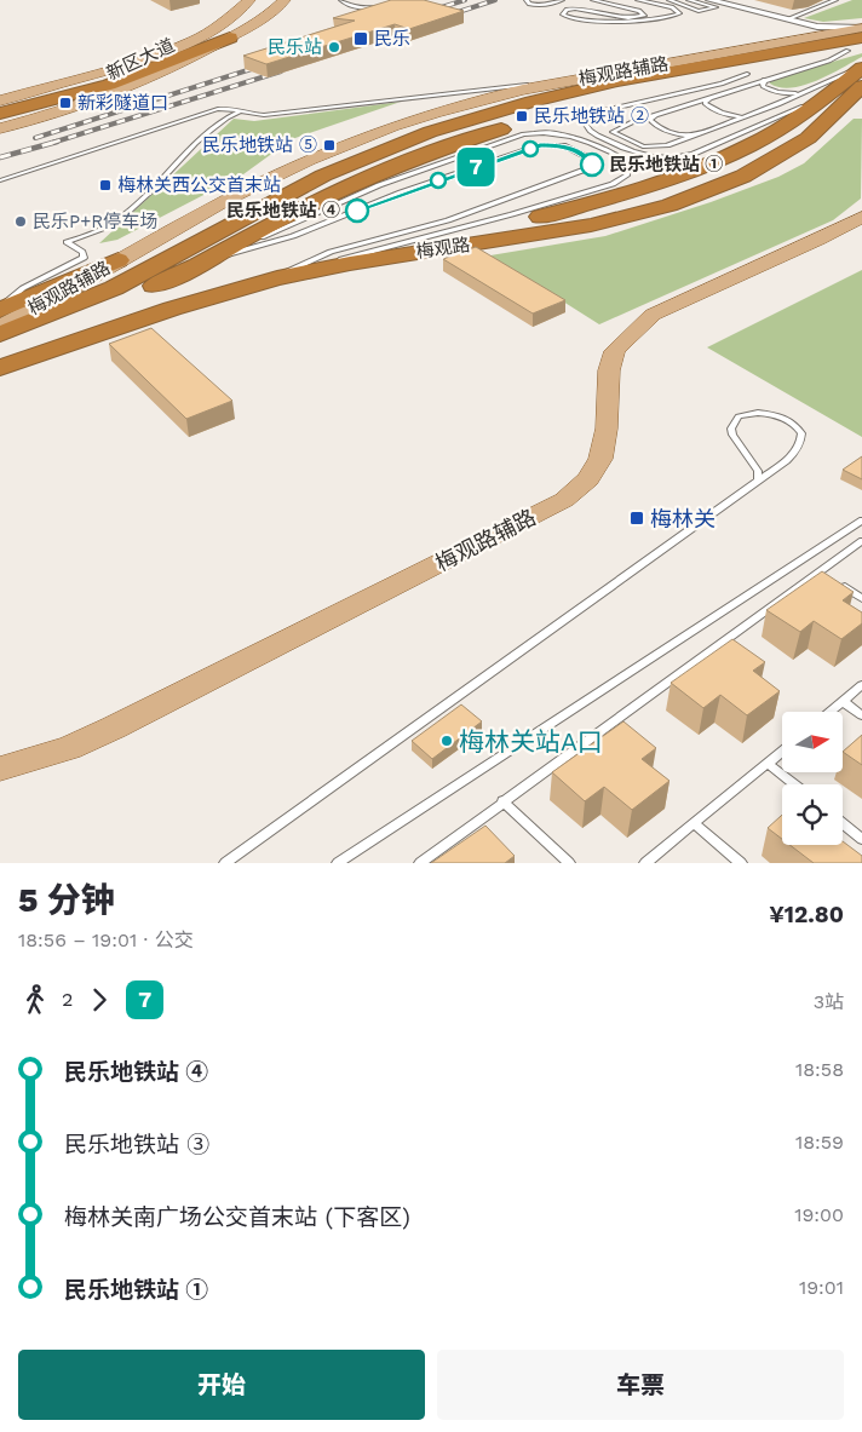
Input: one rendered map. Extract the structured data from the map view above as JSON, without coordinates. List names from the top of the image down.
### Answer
{
  "streets": {
    "highway": ["梅观路"],
    "main road": ["新区大道", "梅观路辅路"]
  },
  "places": {
    "transit": [
      "民乐",
      "新彩隧道口",
      "民乐地铁站 ②",
      "民乐地铁站 ⑤",
      "梅林关西公交首末站",
      "梅林关"
    ],
    "other": [
      "民乐站",
      "民乐地铁站 ①",
      "民乐地铁站 ④",
      "民乐P+R停车场",
      "梅林关站A口"
    ]
  },
  "lines": ["bus line 7"],
  "north": "right",
  "page": {
    "on_map": "7",
    "heading": ["5 分钟", "18:56 – 19:01 · 公交", "¥12.80"],
    "legs": ["2", "7", "3站"],
    "list": [
      {
        "name": "民乐地铁站 ④",
        "value": "18:58"
      },
      {
        "name": "民乐地铁站 ③",
        "value": "18:59"
      },
      {
        "name": "梅林关南广场公交首末站 (下客区)",
        "value": "19:00"
      },
      {
        "name": "民乐地铁站 ①",
        "value": "19:01"
      }
    ],
    "buttons": ["开始", "车票"]
  }
}
